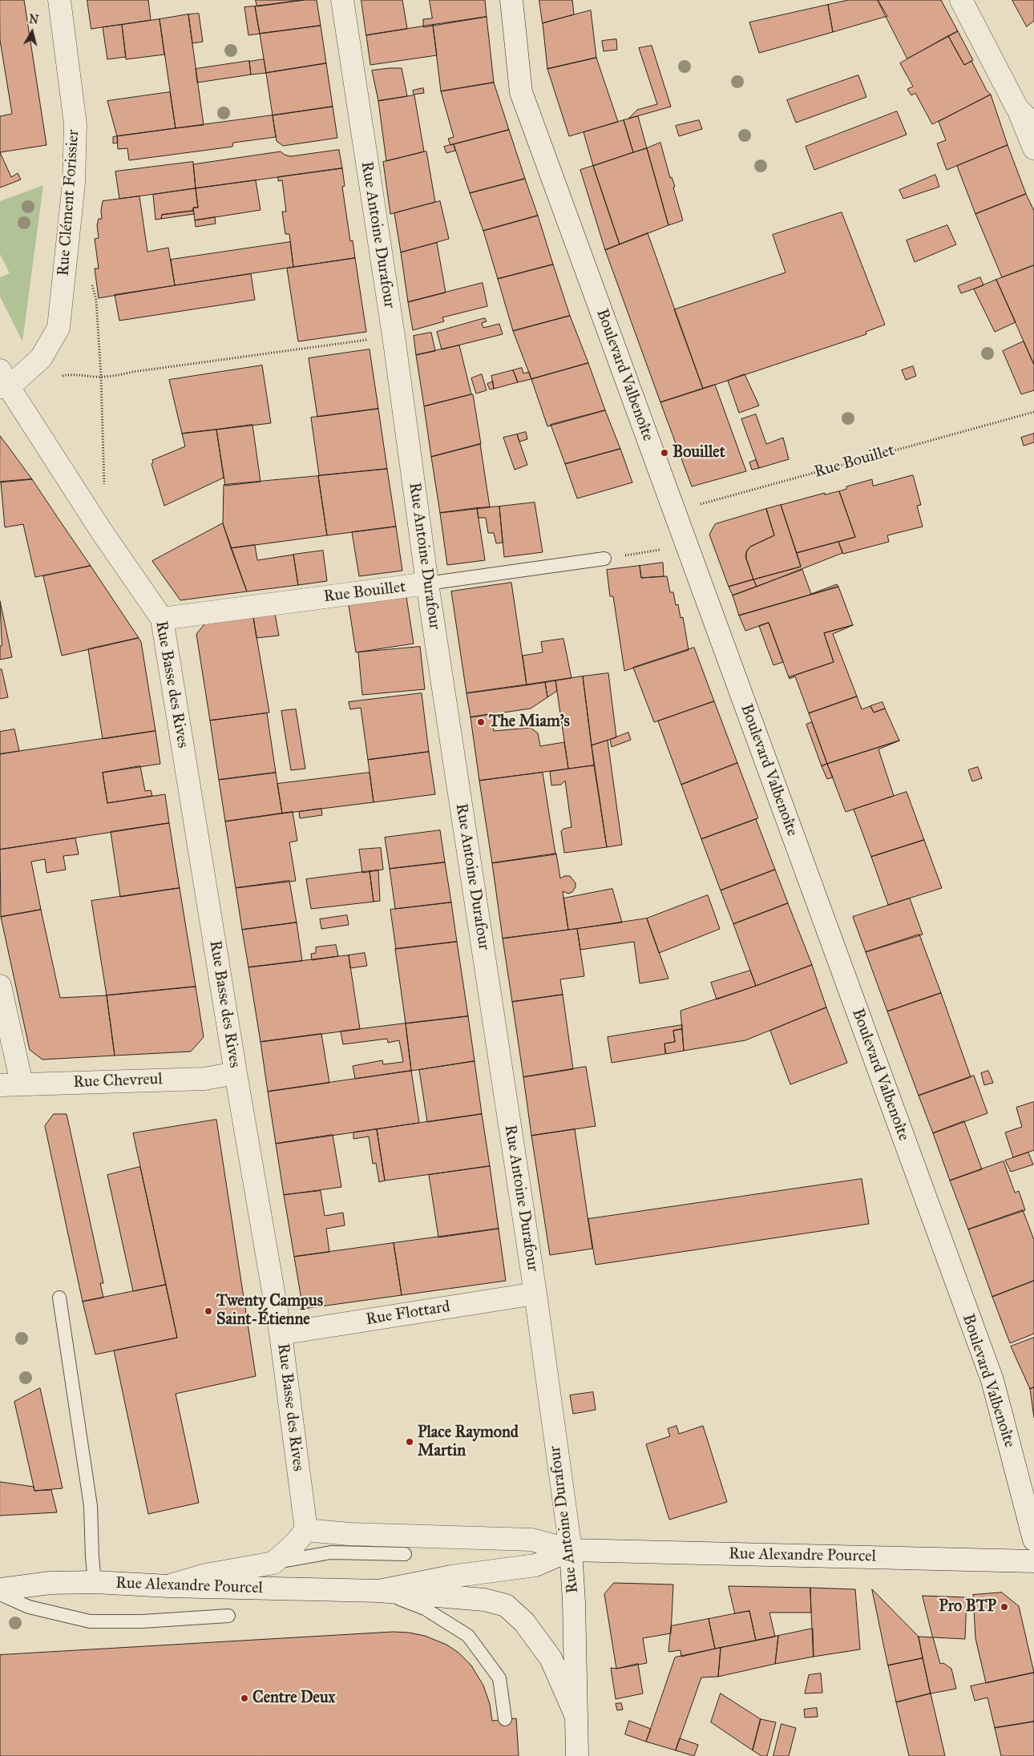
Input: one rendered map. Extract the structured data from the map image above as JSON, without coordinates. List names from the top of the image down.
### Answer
{
  "streets": {
    "street": [
      "Rue Clément Forissier",
      "Rue Antoine Durafour",
      "Boulevard Valbenoîte",
      "Rue Bouillet",
      "Rue Basse des Rives",
      "Rue Chevreul",
      "Rue Flottard",
      "Rue Alexandre Pourcel"
    ]
  },
  "crossings": [
    ["Rue Clément Forissier", "Rue Basse des Rives"],
    ["Rue Antoine Durafour", "Rue Bouillet"],
    ["Rue Antoine Durafour", "Rue Flottard"],
    ["Rue Antoine Durafour", "Rue Alexandre Pourcel"],
    ["Boulevard Valbenoîte", "Rue Bouillet"],
    ["Rue Bouillet", "Rue Basse des Rives"],
    ["Rue Basse des Rives", "Rue Chevreul"],
    ["Rue Basse des Rives", "Rue Flottard"],
    ["Rue Basse des Rives", "Rue Alexandre Pourcel"]
  ],
  "places": [
    "Bouillet",
    "The Miam's",
    "Twenty Campus Saint-Étienne",
    "Place Raymond Martin",
    "Pro BTP",
    "Centre Deux"
  ],
  "north": "top"
}
